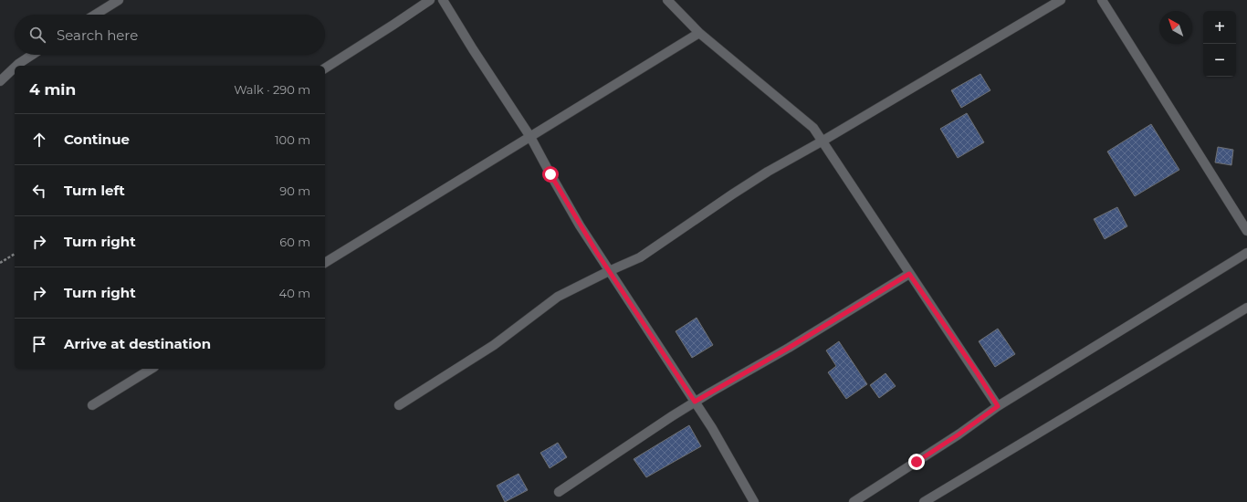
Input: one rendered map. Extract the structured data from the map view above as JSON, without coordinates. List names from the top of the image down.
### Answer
{
  "north": "top left",
  "page": {
    "map_buttons": ["+", "−"],
    "search": "Search here",
    "heading": ["4 min", "Walk · 290 m"],
    "list": [
      ["Continue", "100 m"],
      ["Turn left", "90 m"],
      ["Turn right", "60 m"],
      ["Turn right", "40 m"],
      "Arrive at destination"
    ]
  }
}
